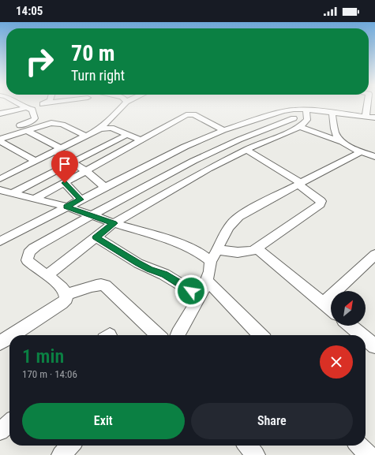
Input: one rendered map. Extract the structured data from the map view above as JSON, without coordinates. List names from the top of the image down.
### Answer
{
  "north": "top right",
  "page": {
    "status": "14:05",
    "turn": ["70 m", "Turn right"],
    "heading": ["1 min", "170 m · 14:06"],
    "buttons": ["Exit", "Share"]
  }
}
